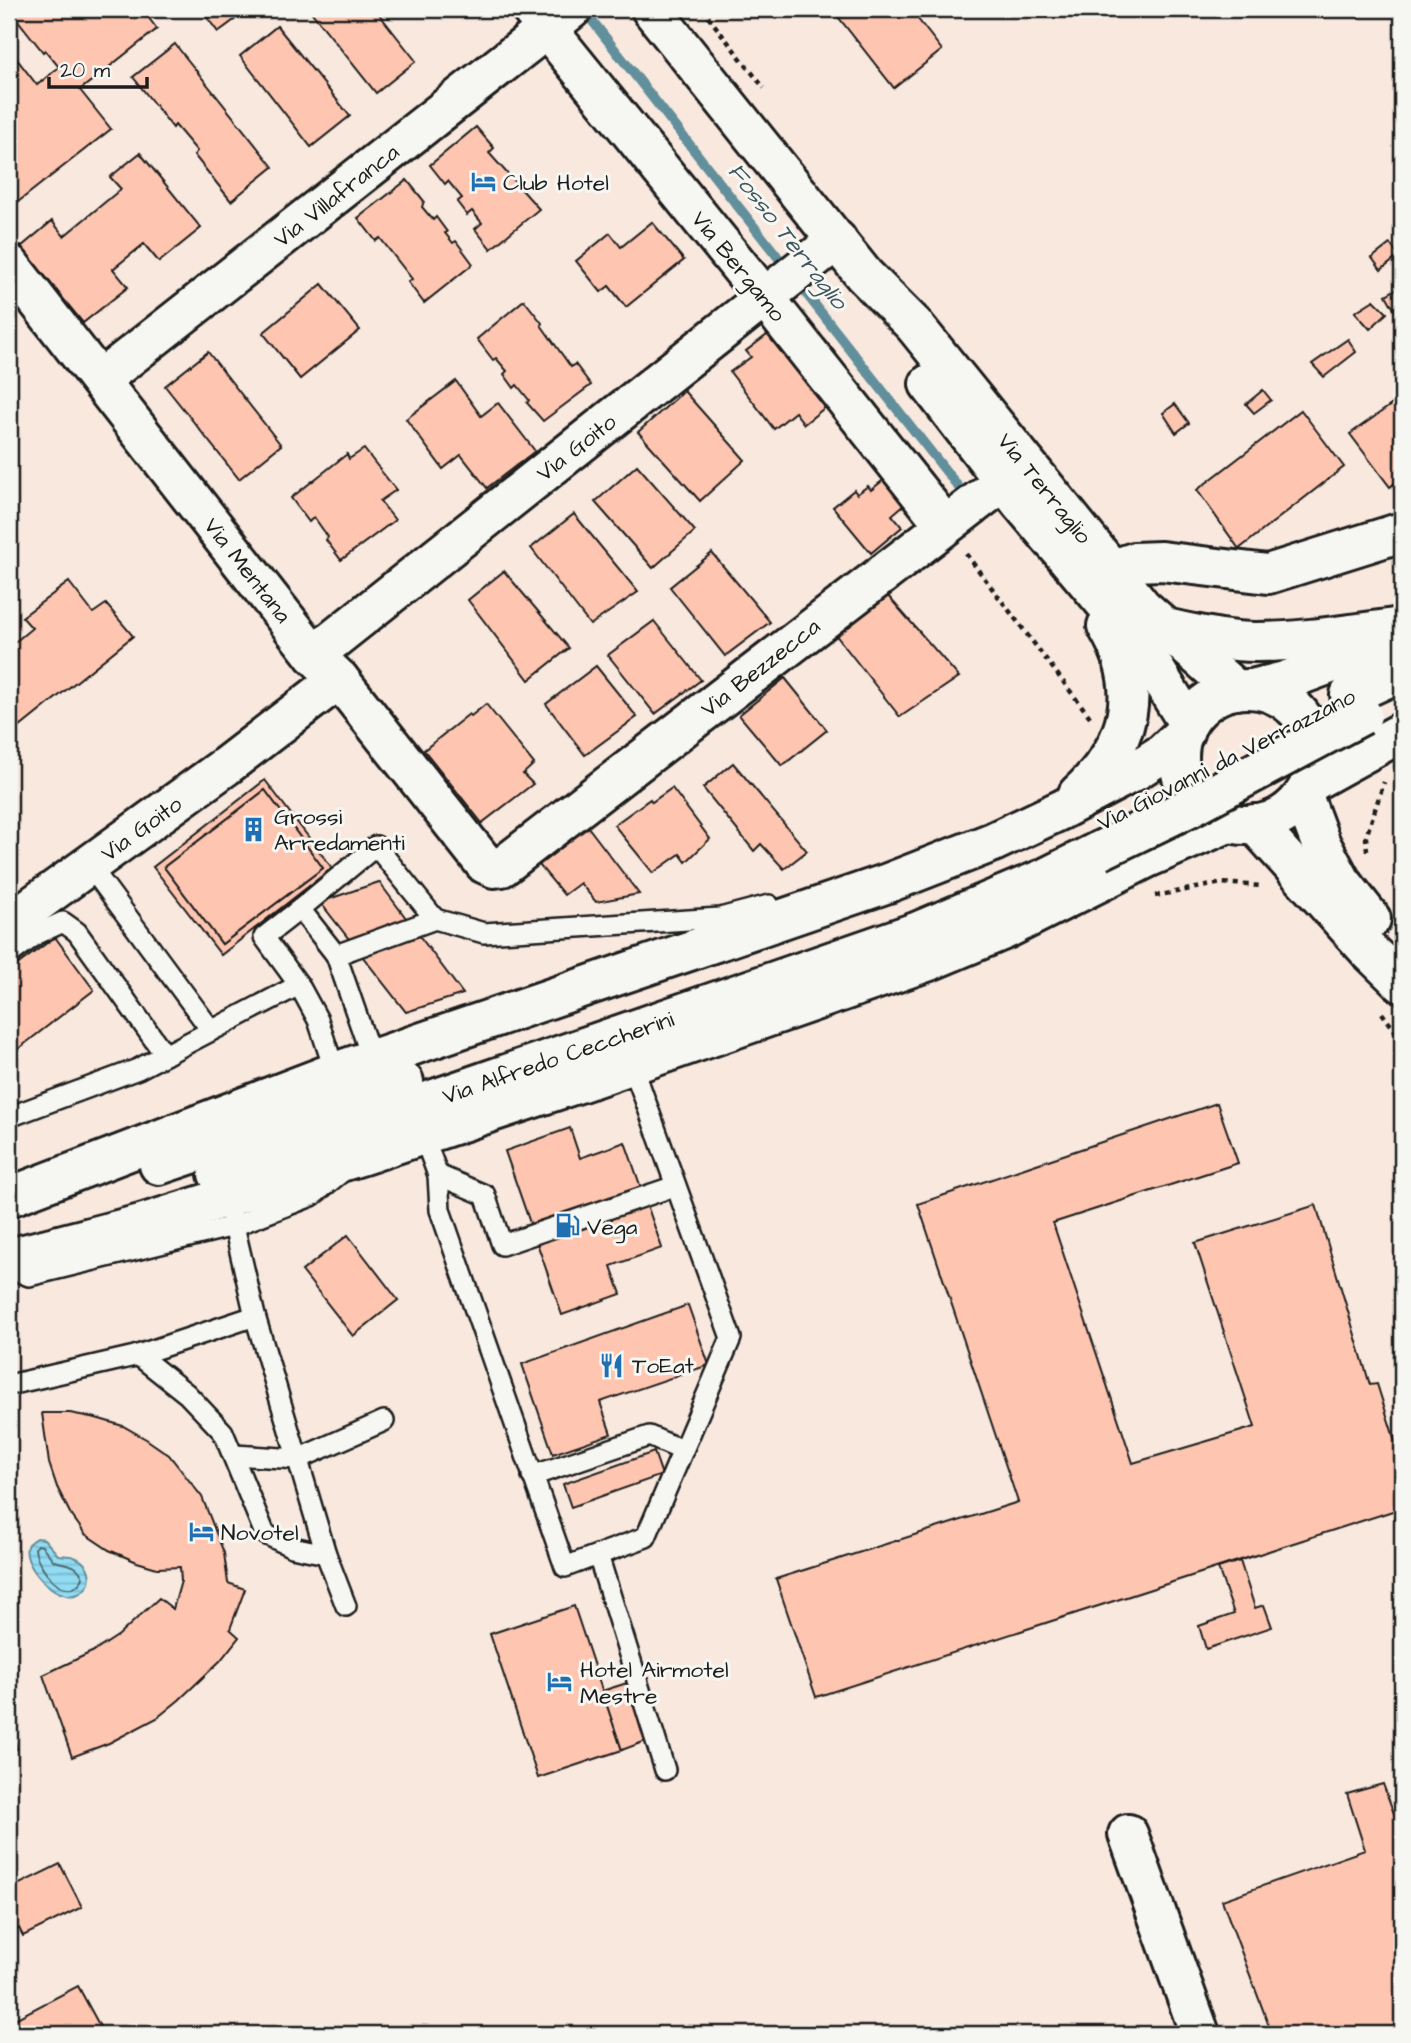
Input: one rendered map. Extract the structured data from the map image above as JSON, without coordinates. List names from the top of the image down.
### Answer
{
  "streets": {
    "main road": [
      "Via Villafranca",
      "Via Bergamo",
      "Via Goito",
      "Via Terraglio",
      "Via Mentana",
      "Via Bezzecca",
      "Via Giovanni da Verrazzano",
      "Via Alfredo Ceccherini"
    ]
  },
  "crossings": [
    ["Via Villafranca", "Via Bergamo"],
    ["Via Villafranca", "Via Mentana"],
    ["Via Bergamo", "Via Goito"],
    ["Via Bergamo", "Via Bezzecca"],
    ["Via Goito", "Via Terraglio"],
    ["Via Goito", "Via Mentana"],
    ["Via Terraglio", "Via Bezzecca"],
    ["Via Mentana", "Via Bezzecca"],
    ["Via Giovanni da Verrazzano", "Via Alfredo Ceccherini"]
  ],
  "water": ["Fosso Terraglio"],
  "places": {
    "hotel": ["Club Hotel", "Novotel", "Hotel Airmotel Mestre"],
    "building": ["Grossi Arredamenti"],
    "fuel station": ["Vega"],
    "restaurant": ["ToEat"]
  },
  "scale_bar": "20 m"
}
